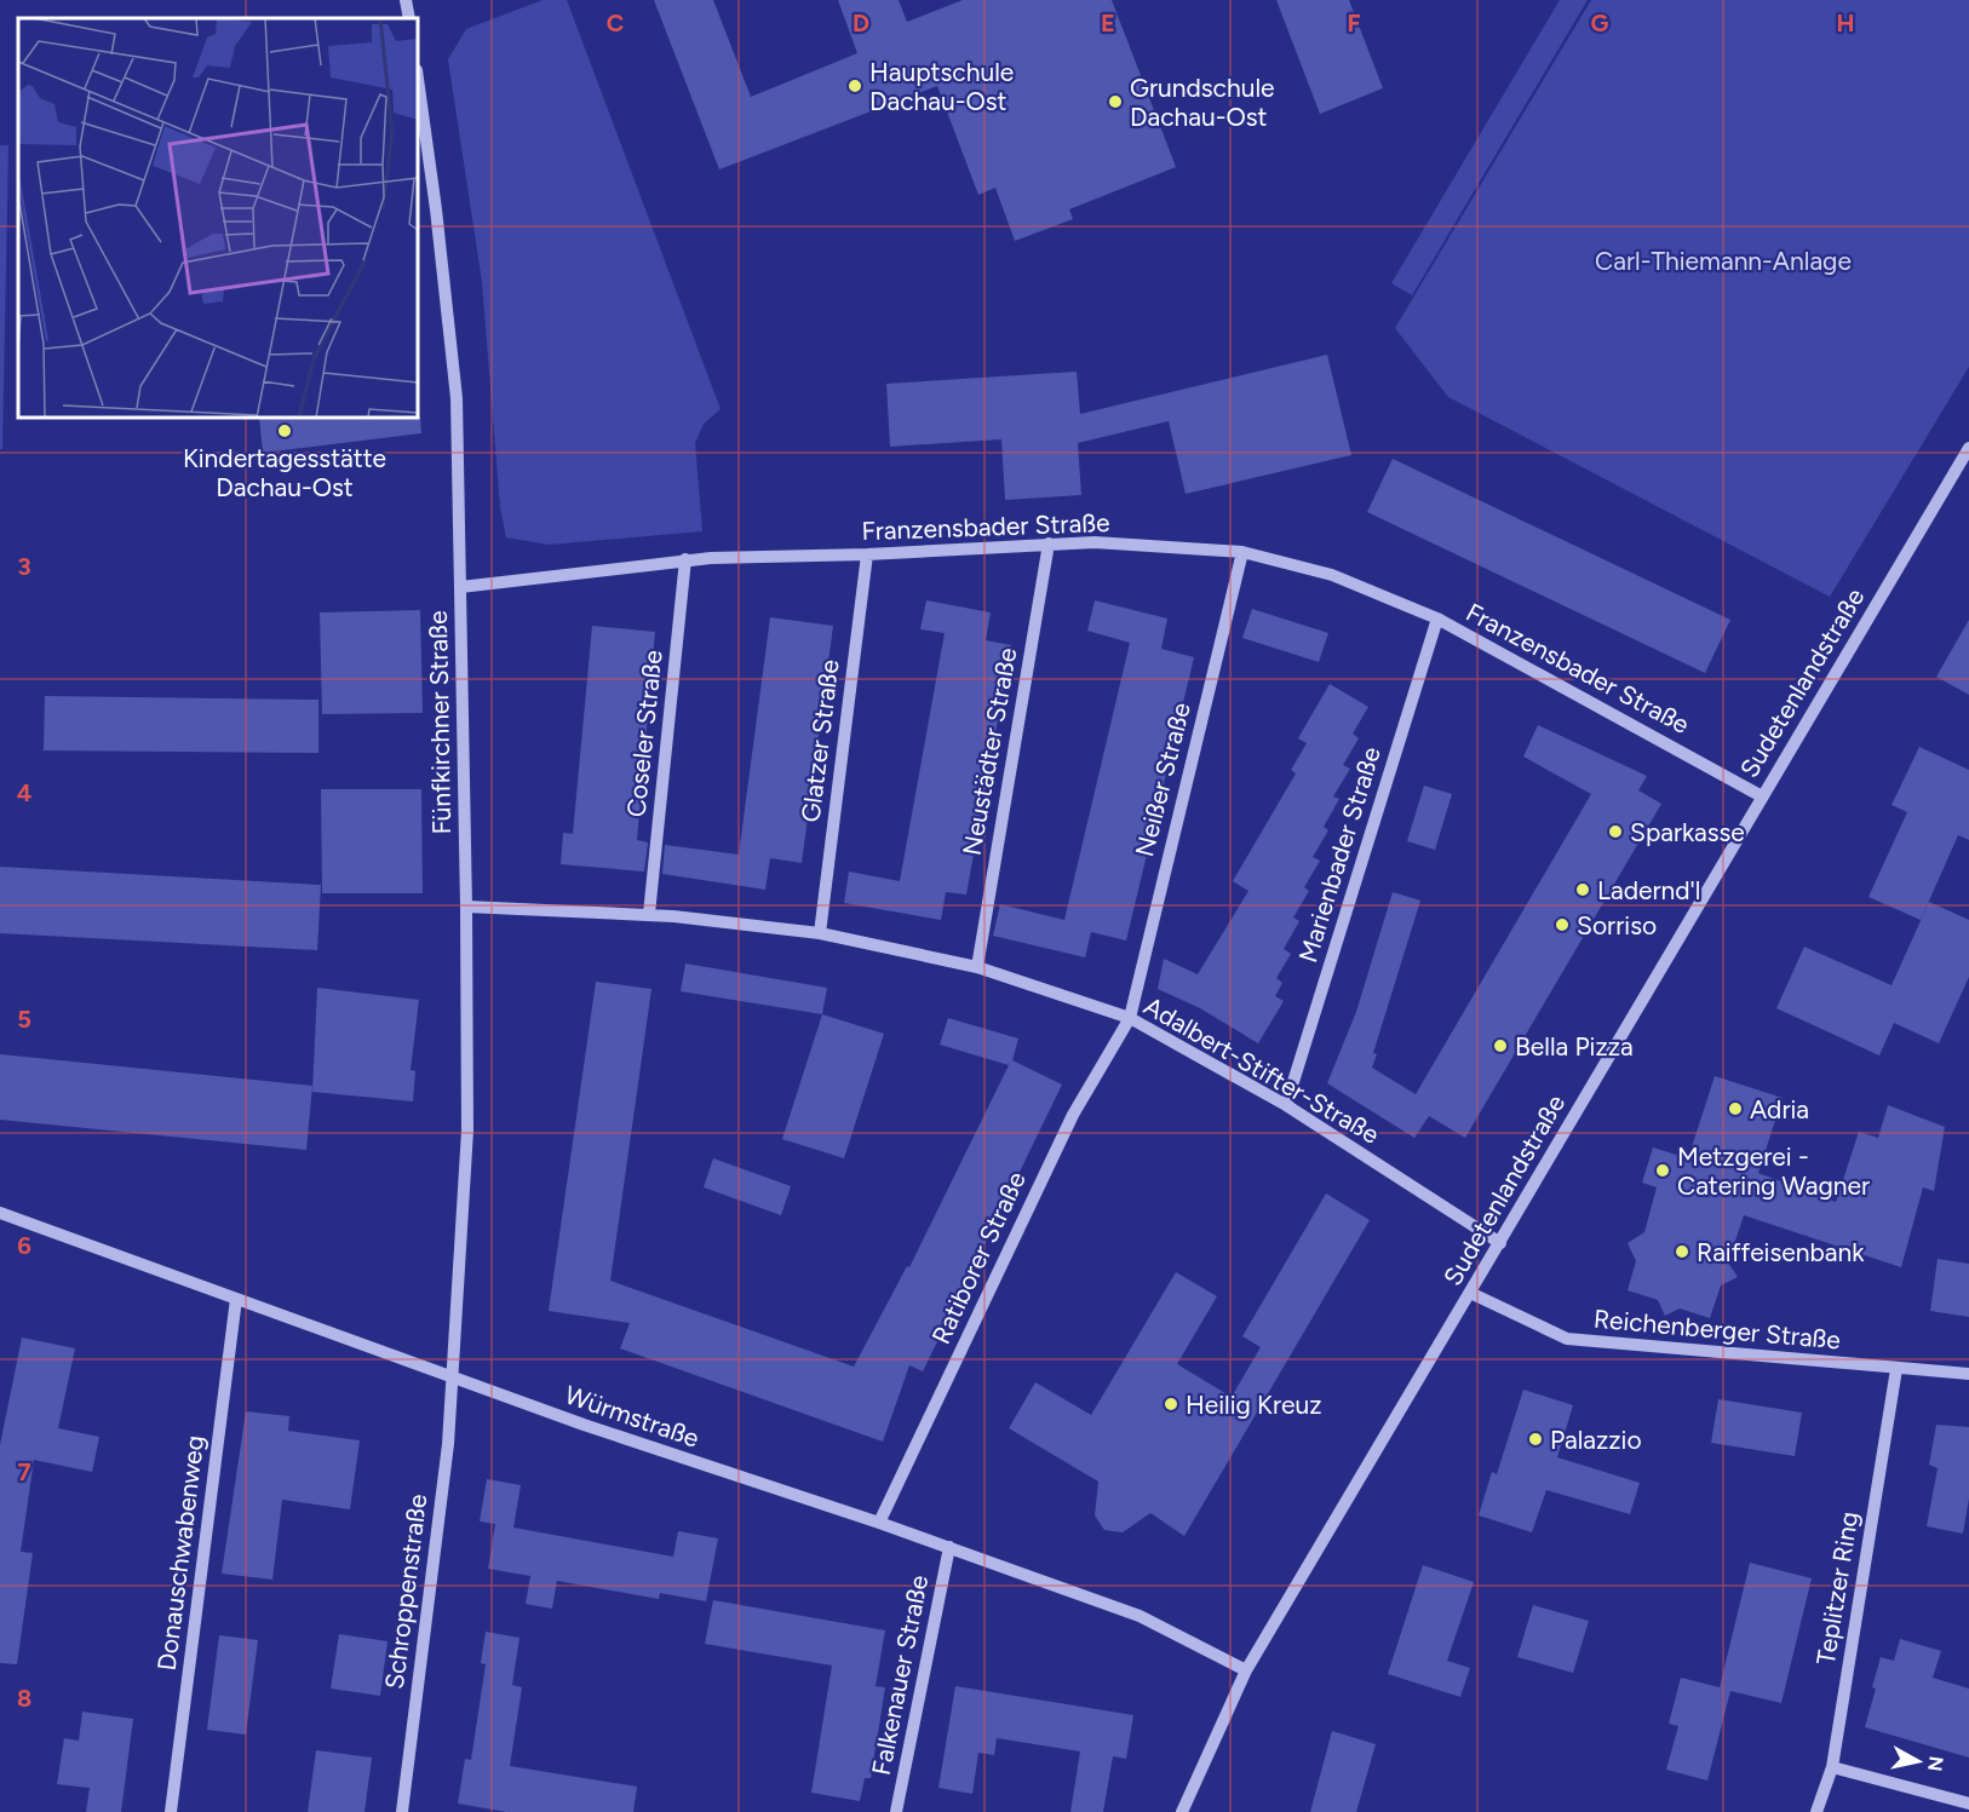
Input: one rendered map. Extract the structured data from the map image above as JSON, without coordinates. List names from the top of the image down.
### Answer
{
  "streets": {
    "street": [
      "Franzensbader Straße",
      "Sudetenlandstraße",
      "Fünfkirchner Straße",
      "Coseler Straße",
      "Glatzer Straße",
      "Neustädter Straße",
      "Neißer Straße",
      "Marienbader Straße",
      "Adalbert-Stifter-Straße",
      "Ratiborer Straße",
      "Reichenberger Straße",
      "Würmstraße",
      "Donauschwabenweg",
      "Teplitzer Ring",
      "Schroppenstraße",
      "Falkenauer Straße"
    ]
  },
  "crossings": [
    ["Franzensbader Straße", "Sudetenlandstraße"],
    ["Franzensbader Straße", "Fünfkirchner Straße"],
    ["Franzensbader Straße", "Coseler Straße"],
    ["Franzensbader Straße", "Glatzer Straße"],
    ["Franzensbader Straße", "Neustädter Straße"],
    ["Franzensbader Straße", "Neißer Straße"],
    ["Franzensbader Straße", "Marienbader Straße"],
    ["Sudetenlandstraße", "Adalbert-Stifter-Straße"],
    ["Sudetenlandstraße", "Reichenberger Straße"],
    ["Sudetenlandstraße", "Würmstraße"],
    ["Fünfkirchner Straße", "Adalbert-Stifter-Straße"],
    ["Fünfkirchner Straße", "Würmstraße"],
    ["Fünfkirchner Straße", "Schroppenstraße"],
    ["Coseler Straße", "Adalbert-Stifter-Straße"],
    ["Glatzer Straße", "Adalbert-Stifter-Straße"],
    ["Neustädter Straße", "Adalbert-Stifter-Straße"],
    ["Neißer Straße", "Adalbert-Stifter-Straße"],
    ["Neißer Straße", "Ratiborer Straße"],
    ["Marienbader Straße", "Adalbert-Stifter-Straße"],
    ["Adalbert-Stifter-Straße", "Ratiborer Straße"],
    ["Ratiborer Straße", "Würmstraße"],
    ["Reichenberger Straße", "Teplitzer Ring"],
    ["Würmstraße", "Donauschwabenweg"],
    ["Würmstraße", "Schroppenstraße"],
    ["Würmstraße", "Falkenauer Straße"]
  ],
  "parks": ["Carl-Thiemann-Anlage"],
  "places": [
    "Hauptschule Dachau-Ost",
    "Grundschule Dachau-Ost",
    "Kindertagesstätte Dachau-Ost",
    "Sparkasse",
    "Ladernd'l",
    "Sorriso",
    "Bella Pizza",
    "Adria",
    "Metzgerei - Catering Wagner",
    "Raiffeisenbank",
    "Heilig Kreuz",
    "Palazzio"
  ],
  "north": "right",
  "grid": {
    "columns": [
      "C",
      "D",
      "E",
      "F",
      "G",
      "H"
    ],
    "rows": [
      "3",
      "4",
      "5",
      "6",
      "7",
      "8"
    ]
  }
}
